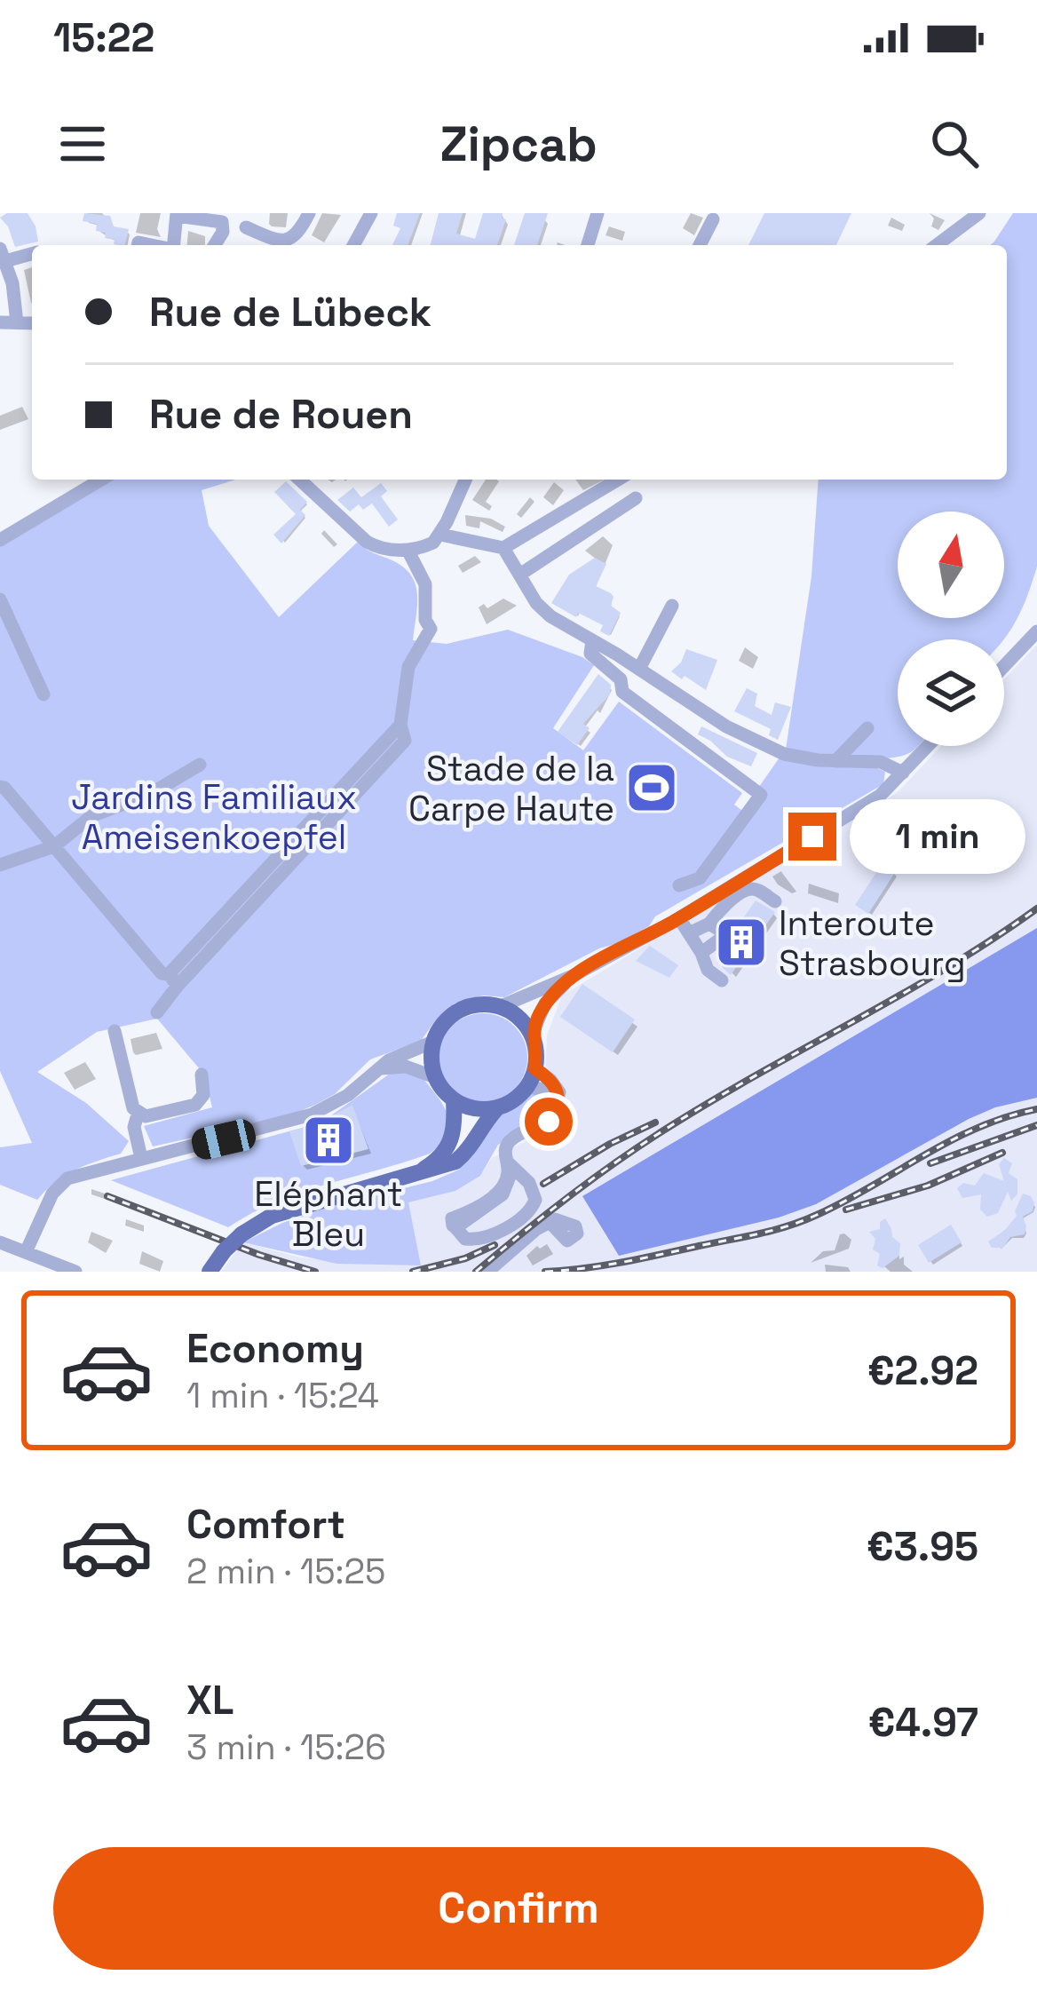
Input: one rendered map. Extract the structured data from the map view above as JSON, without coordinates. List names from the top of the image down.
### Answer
{
  "parks": ["Jardins Familiaux Ameisenkoepfel"],
  "places": {
    "sports": ["Stade de la Carpe Haute"],
    "building": ["Interoute Strasbourg", "Eléphant Bleu"]
  },
  "north": "top",
  "page": {
    "status": "15:22",
    "header": "Zipcab",
    "banner": ["Rue de Lübeck", "Rue de Rouen"],
    "bubble": "1 min",
    "list": [
      {
        "name": "Economy",
        "note": "1 min · 15:24",
        "value": "€2.92"
      },
      {
        "name": "Comfort",
        "note": "2 min · 15:25",
        "value": "€3.95"
      },
      {
        "name": "XL",
        "note": "3 min · 15:26",
        "value": "€4.97"
      }
    ],
    "buttons": "Confirm"
  }
}
